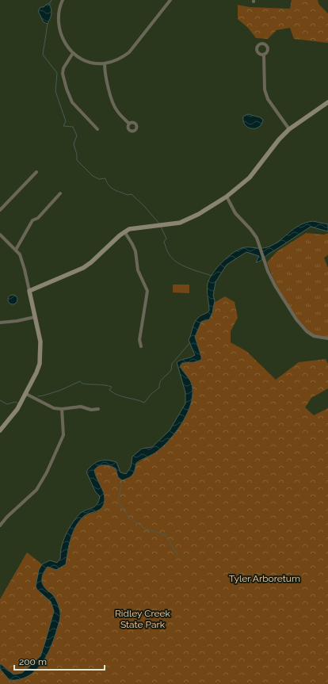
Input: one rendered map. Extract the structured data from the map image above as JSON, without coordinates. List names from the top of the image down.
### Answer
{
  "parks": ["Tyler Arboretum", "Ridley Creek State Park"],
  "scale_bar": "200 m"
}
